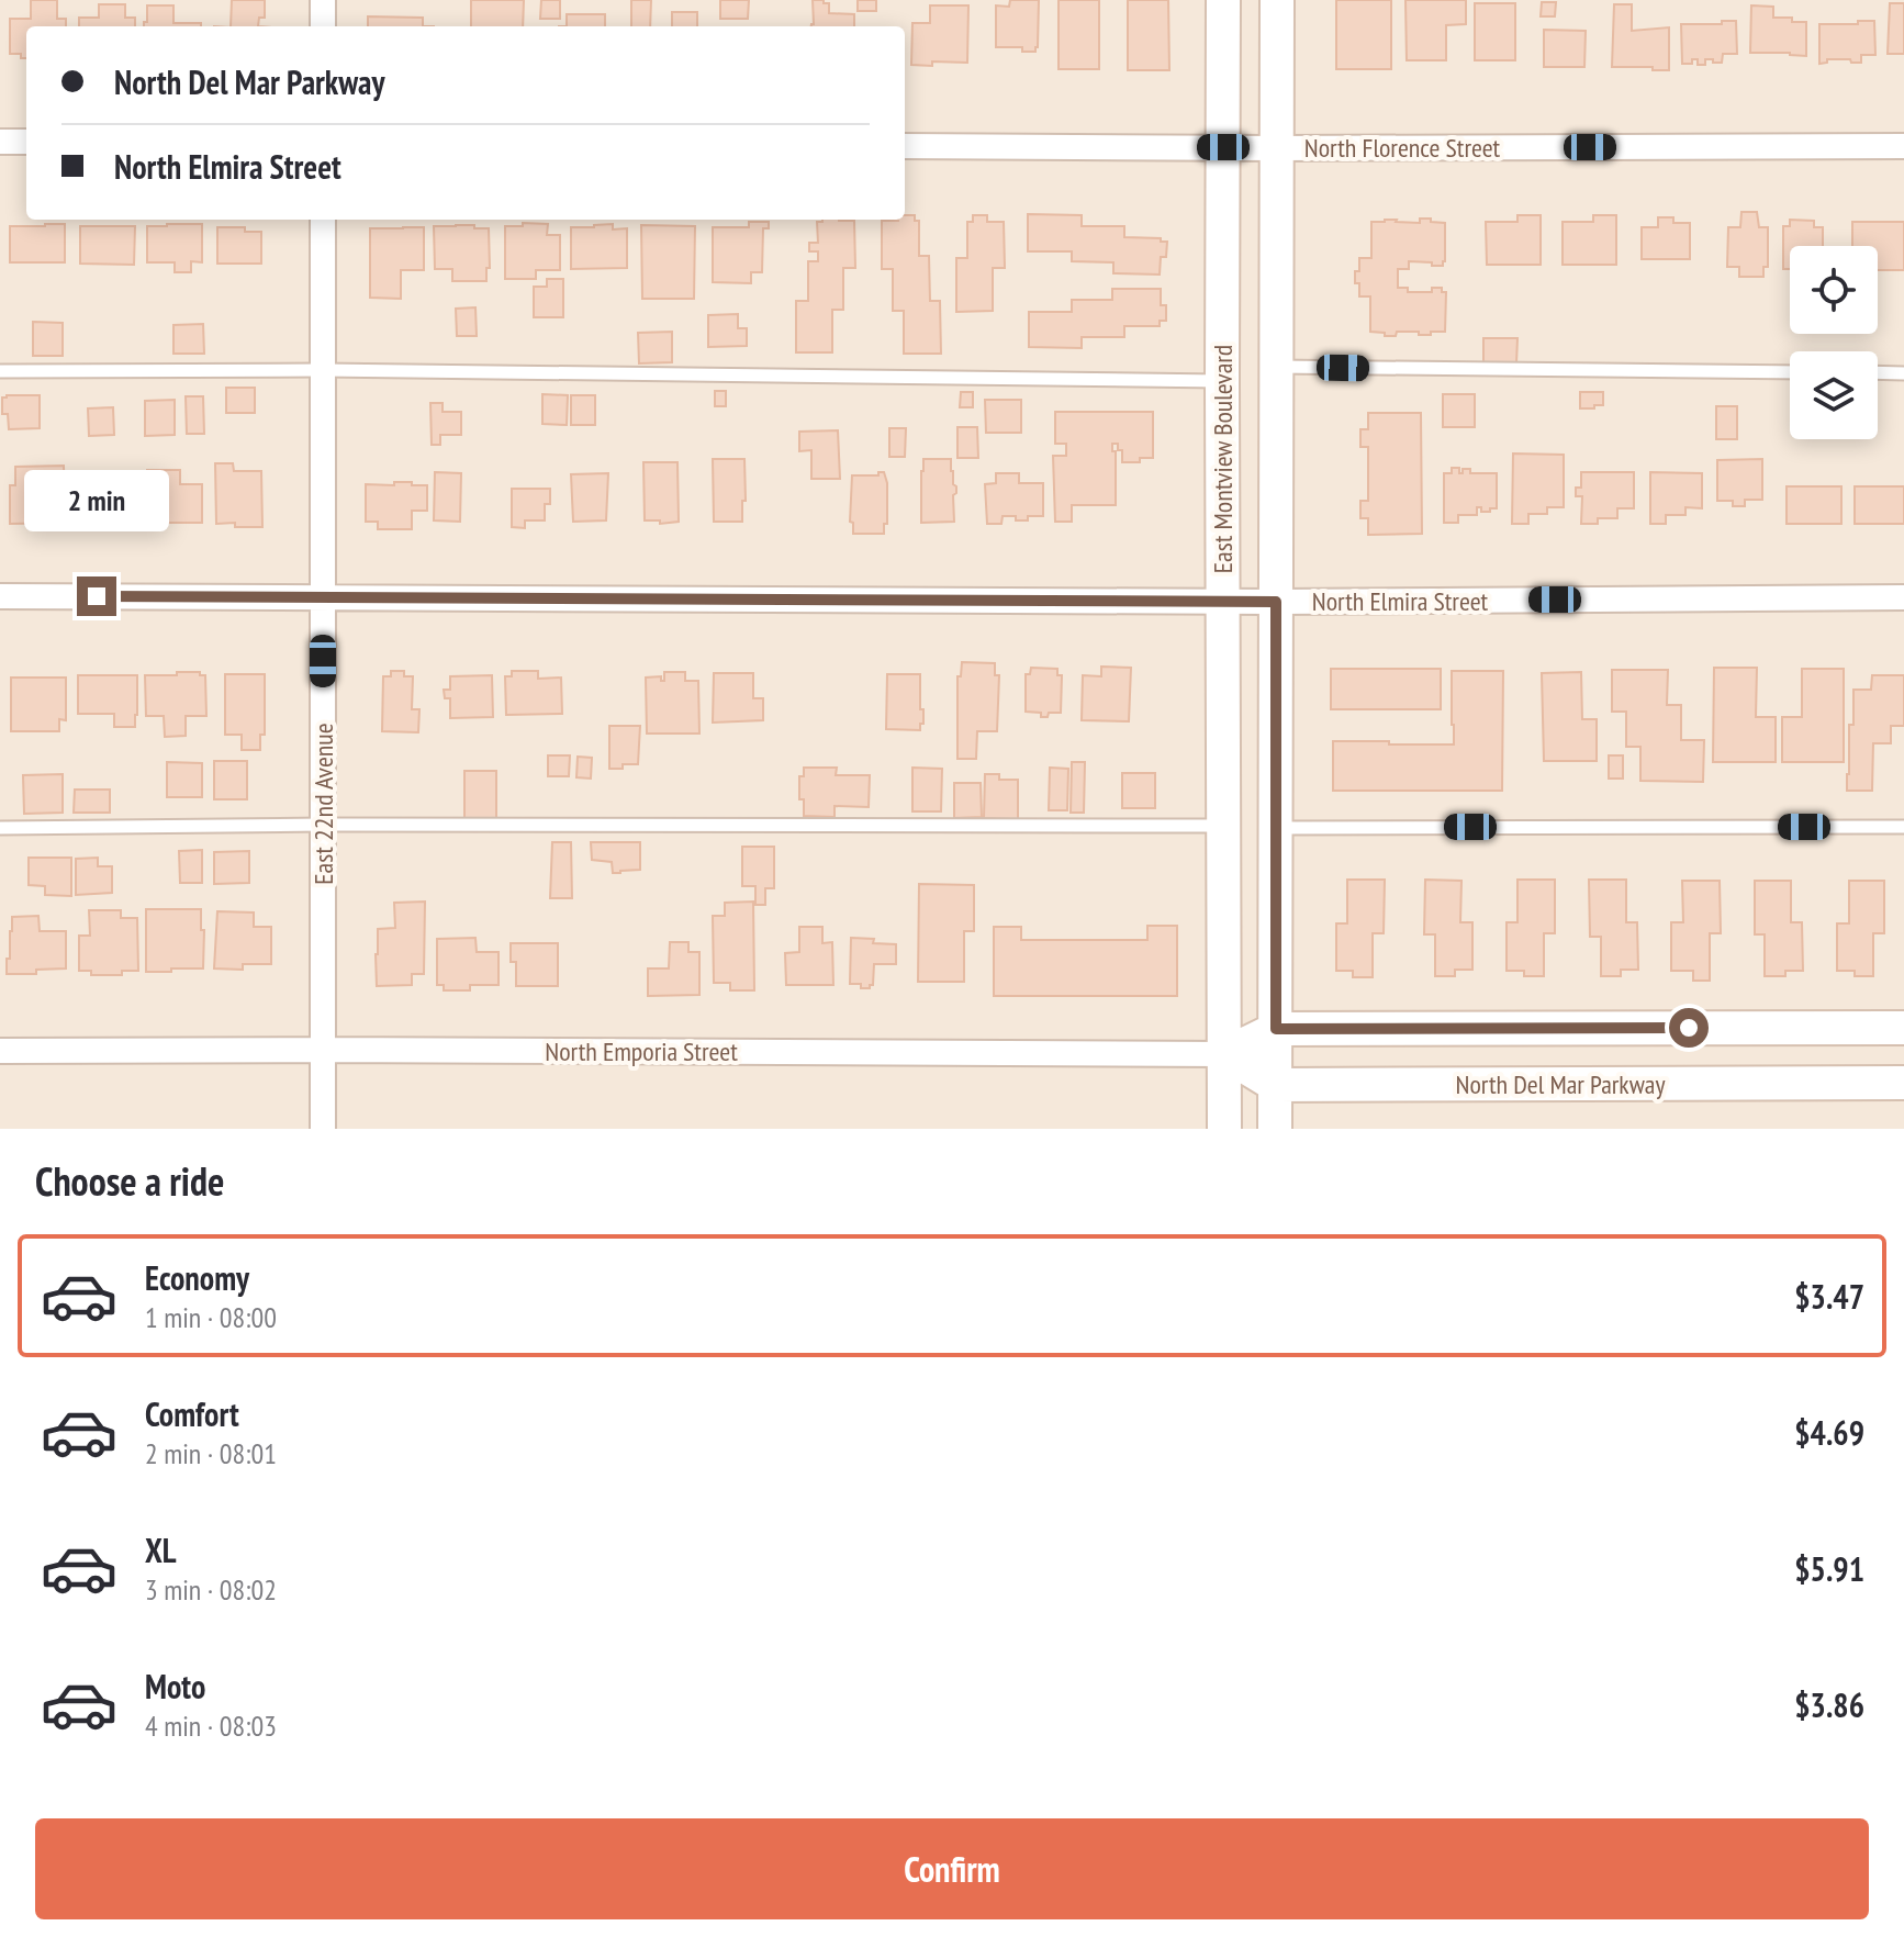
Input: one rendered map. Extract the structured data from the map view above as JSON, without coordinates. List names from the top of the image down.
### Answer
{
  "streets": {
    "main road": ["East Montview Boulevard", "North Emporia Street", "North Del Mar Parkway"],
    "street": ["North Florence Street", "North Elmira Street", "East 22nd Avenue"]
  },
  "crossings": [
    ["North Florence Street", "East Montview Boulevard"],
    ["East Montview Boulevard", "North Elmira Street"],
    ["East Montview Boulevard", "North Emporia Street"],
    ["East Montview Boulevard", "North Del Mar Parkway"],
    ["North Elmira Street", "East 22nd Avenue"],
    ["East 22nd Avenue", "North Emporia Street"],
    ["North Emporia Street", "North Del Mar Parkway"]
  ],
  "page": {
    "banner": ["North Del Mar Parkway", "North Elmira Street"],
    "bubble": "2 min",
    "heading": "Choose a ride",
    "list": [
      {
        "name": "Economy",
        "note": "1 min · 08:00",
        "value": "$3.47"
      },
      {
        "name": "Comfort",
        "note": "2 min · 08:01",
        "value": "$4.69"
      },
      {
        "name": "XL",
        "note": "3 min · 08:02",
        "value": "$5.91"
      },
      {
        "name": "Moto",
        "note": "4 min · 08:03",
        "value": "$3.86"
      }
    ],
    "buttons": "Confirm"
  }
}
